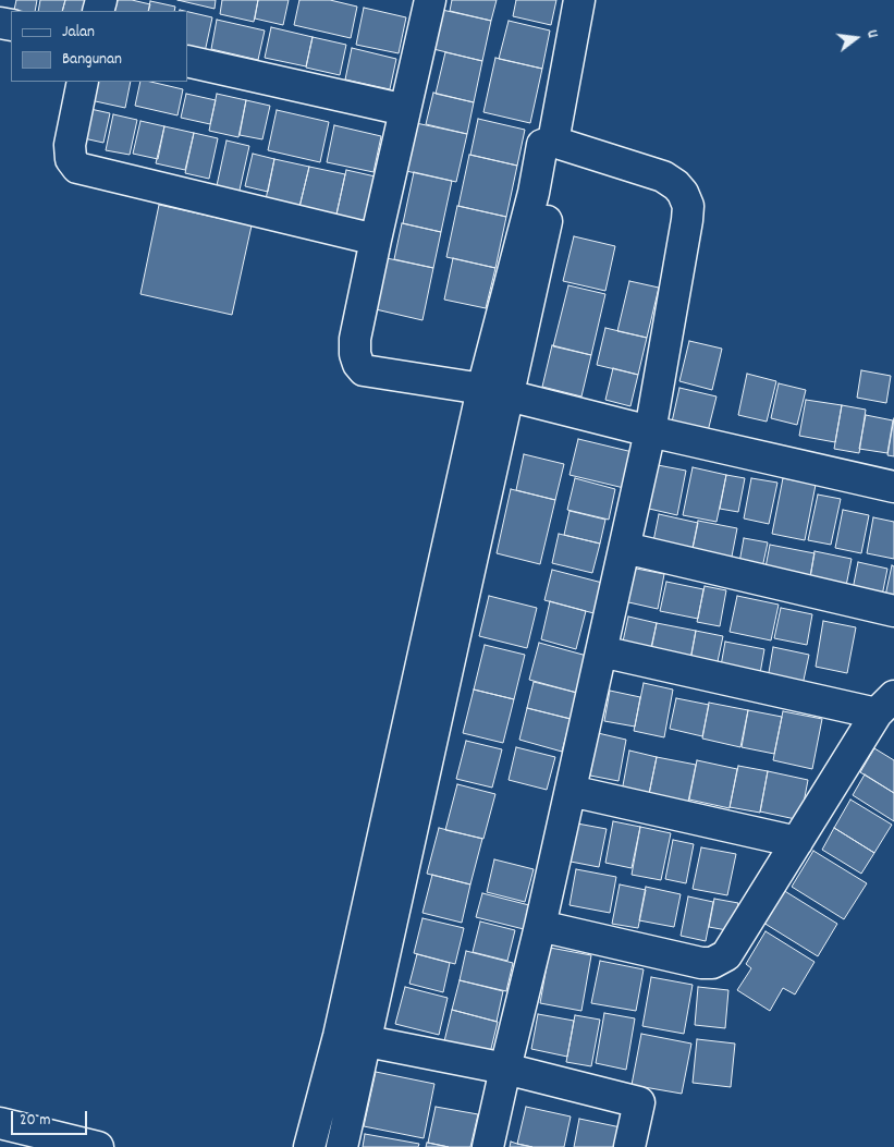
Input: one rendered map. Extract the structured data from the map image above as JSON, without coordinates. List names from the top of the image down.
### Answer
{
  "legend": ["Jalan", "Bangunan"],
  "scale_bar": "20 m",
  "north": "right"
}
